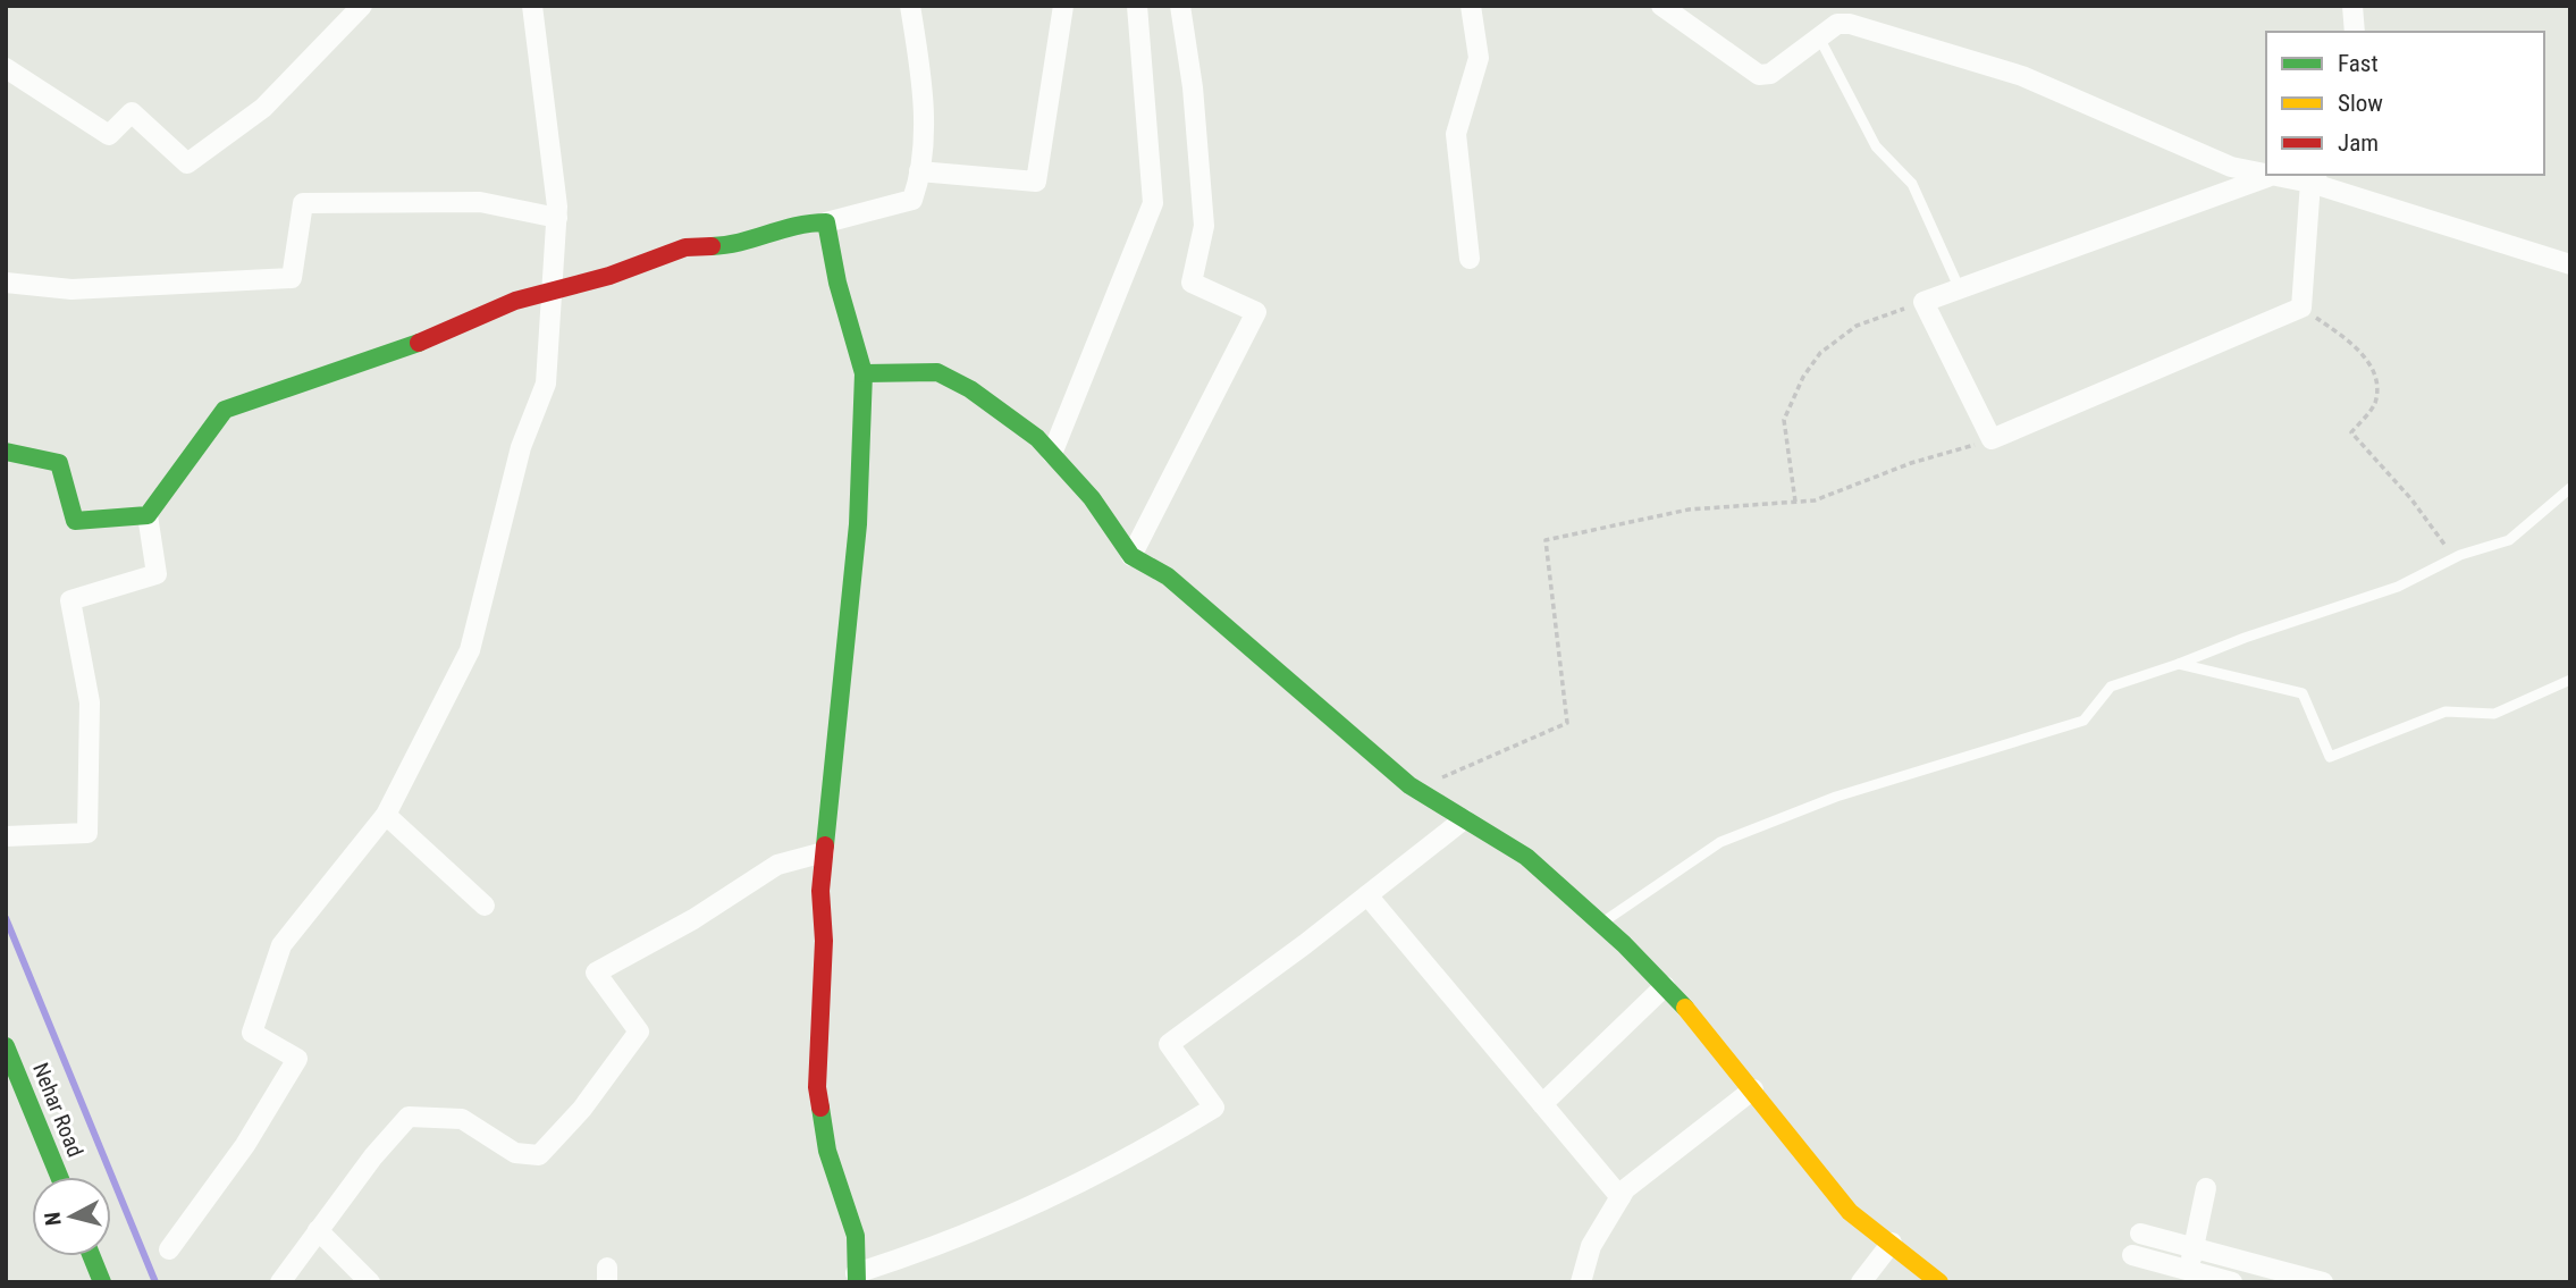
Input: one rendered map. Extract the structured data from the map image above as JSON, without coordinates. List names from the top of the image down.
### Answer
{
  "streets": {
    "street": ["Nehar Road"]
  },
  "legend": ["Fast", "Slow", "Jam"],
  "north": "left"
}
